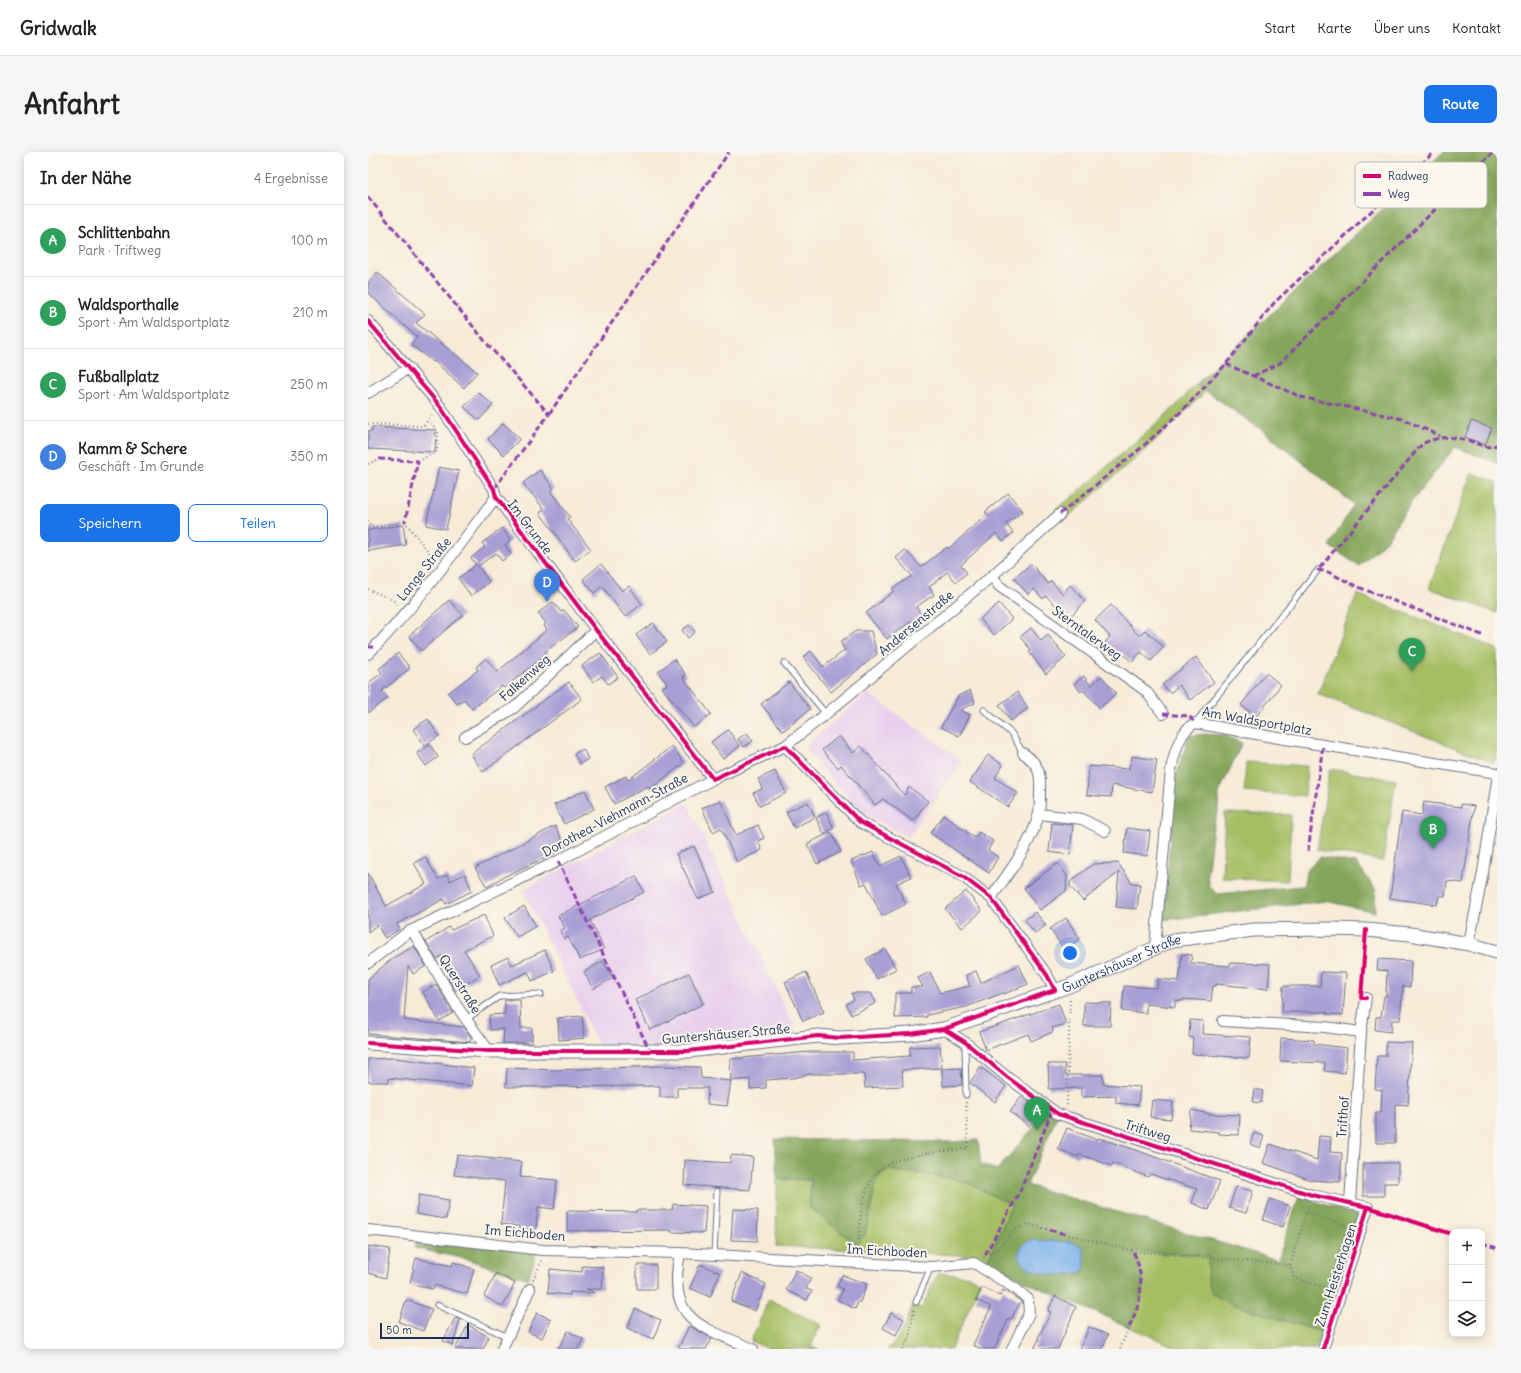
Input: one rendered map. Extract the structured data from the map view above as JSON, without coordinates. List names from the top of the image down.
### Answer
{
  "streets": {
    "street": [
      "Im Grunde",
      "Lange Straße",
      "Andersenstraße",
      "Sterntalerweg",
      "Falkenweg",
      "Am Waldsportplatz",
      "Dorothea-Viehmann-Straße",
      "Guntershäuser Straße",
      "Querstraße",
      "Trifthof",
      "Triftweg",
      "Im Eichboden",
      "Zum Heisterhagen"
    ]
  },
  "crossings": [
    ["Im Grunde", "Lange Straße"],
    ["Im Grunde", "Falkenweg"],
    ["Im Grunde", "Dorothea-Viehmann-Straße"],
    ["Andersenstraße", "Sterntalerweg"],
    ["Andersenstraße", "Dorothea-Viehmann-Straße"],
    ["Am Waldsportplatz", "Guntershäuser Straße"],
    ["Dorothea-Viehmann-Straße", "Querstraße"],
    ["Guntershäuser Straße", "Querstraße"],
    ["Guntershäuser Straße", "Triftweg"],
    ["Trifthof", "Triftweg"],
    ["Triftweg", "Zum Heisterhagen"]
  ],
  "legend": ["Radweg", "Weg"],
  "scale_bar": "50 m",
  "page": {
    "header": "Gridwalk",
    "nav": [
      "Start",
      "Karte",
      "Über uns",
      "Kontakt"
    ],
    "buttons": [
      "Route",
      ["Speichern", "Teilen"]
    ],
    "title": "Anfahrt",
    "heading": ["In der Nähe", "4 Ergebnisse"],
    "list": [
      {
        "mark": "A",
        "name": "Schlittenbahn",
        "note": "Park · Triftweg",
        "value": "100 m"
      },
      {
        "mark": "B",
        "name": "Waldsporthalle",
        "note": "Sport · Am Waldsportplatz",
        "value": "210 m"
      },
      {
        "mark": "C",
        "name": "Fußballplatz",
        "note": "Sport · Am Waldsportplatz",
        "value": "250 m"
      },
      {
        "mark": "D",
        "name": "Kamm & Schere",
        "note": "Geschäft · Im Grunde",
        "value": "350 m"
      }
    ],
    "pins": [
      "D",
      "C",
      "B",
      "A"
    ],
    "map_buttons": ["+", "−"],
    "scale": "50 m"
  }
}
